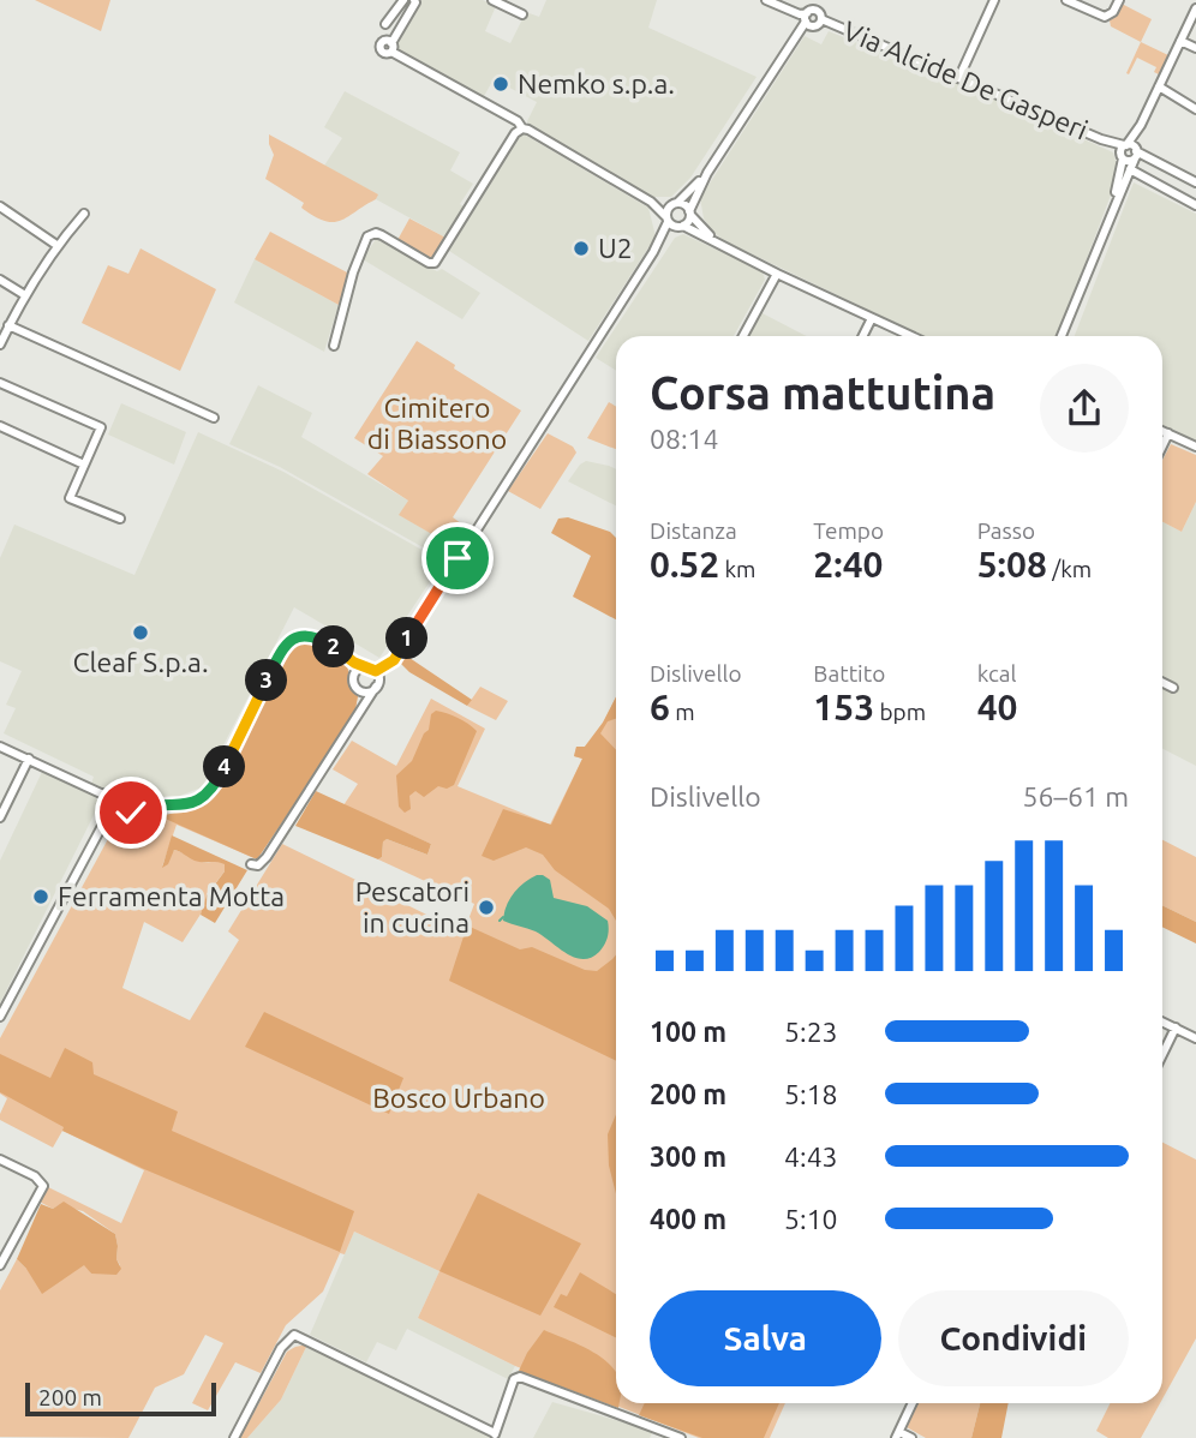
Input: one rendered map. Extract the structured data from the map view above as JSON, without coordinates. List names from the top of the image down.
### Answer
{
  "streets": {
    "street": ["Via Alcide De Gasperi"]
  },
  "parks": ["Cimitero di Biassono", "Bosco Urbano"],
  "places": [
    "Nemko s.p.a.",
    "U2",
    "Cleaf S.p.a.",
    "Ferramenta Motta",
    "Pescatori in cucina"
  ],
  "scale_bar": "200 m",
  "page": {
    "heading": ["Corsa mattutina", "08:14"],
    "stats": [
      ["Distanza", "0.52 km"],
      ["Tempo", "2:40"],
      ["Passo", "5:08 /km"],
      ["Dislivello", "6 m"],
      ["Battito", "153 bpm"],
      ["kcal", "40"]
    ],
    "pins": [
      "1",
      "2",
      "3",
      "4"
    ],
    "chart": ["Dislivello", "56–61 m"],
    "list": [
      {
        "name": "100 m",
        "note": "5:23"
      },
      {
        "name": "200 m",
        "note": "5:18"
      },
      {
        "name": "300 m",
        "note": "4:43"
      },
      {
        "name": "400 m",
        "note": "5:10"
      }
    ],
    "buttons": ["Salva", "Condividi"],
    "scale": "200 m"
  }
}
